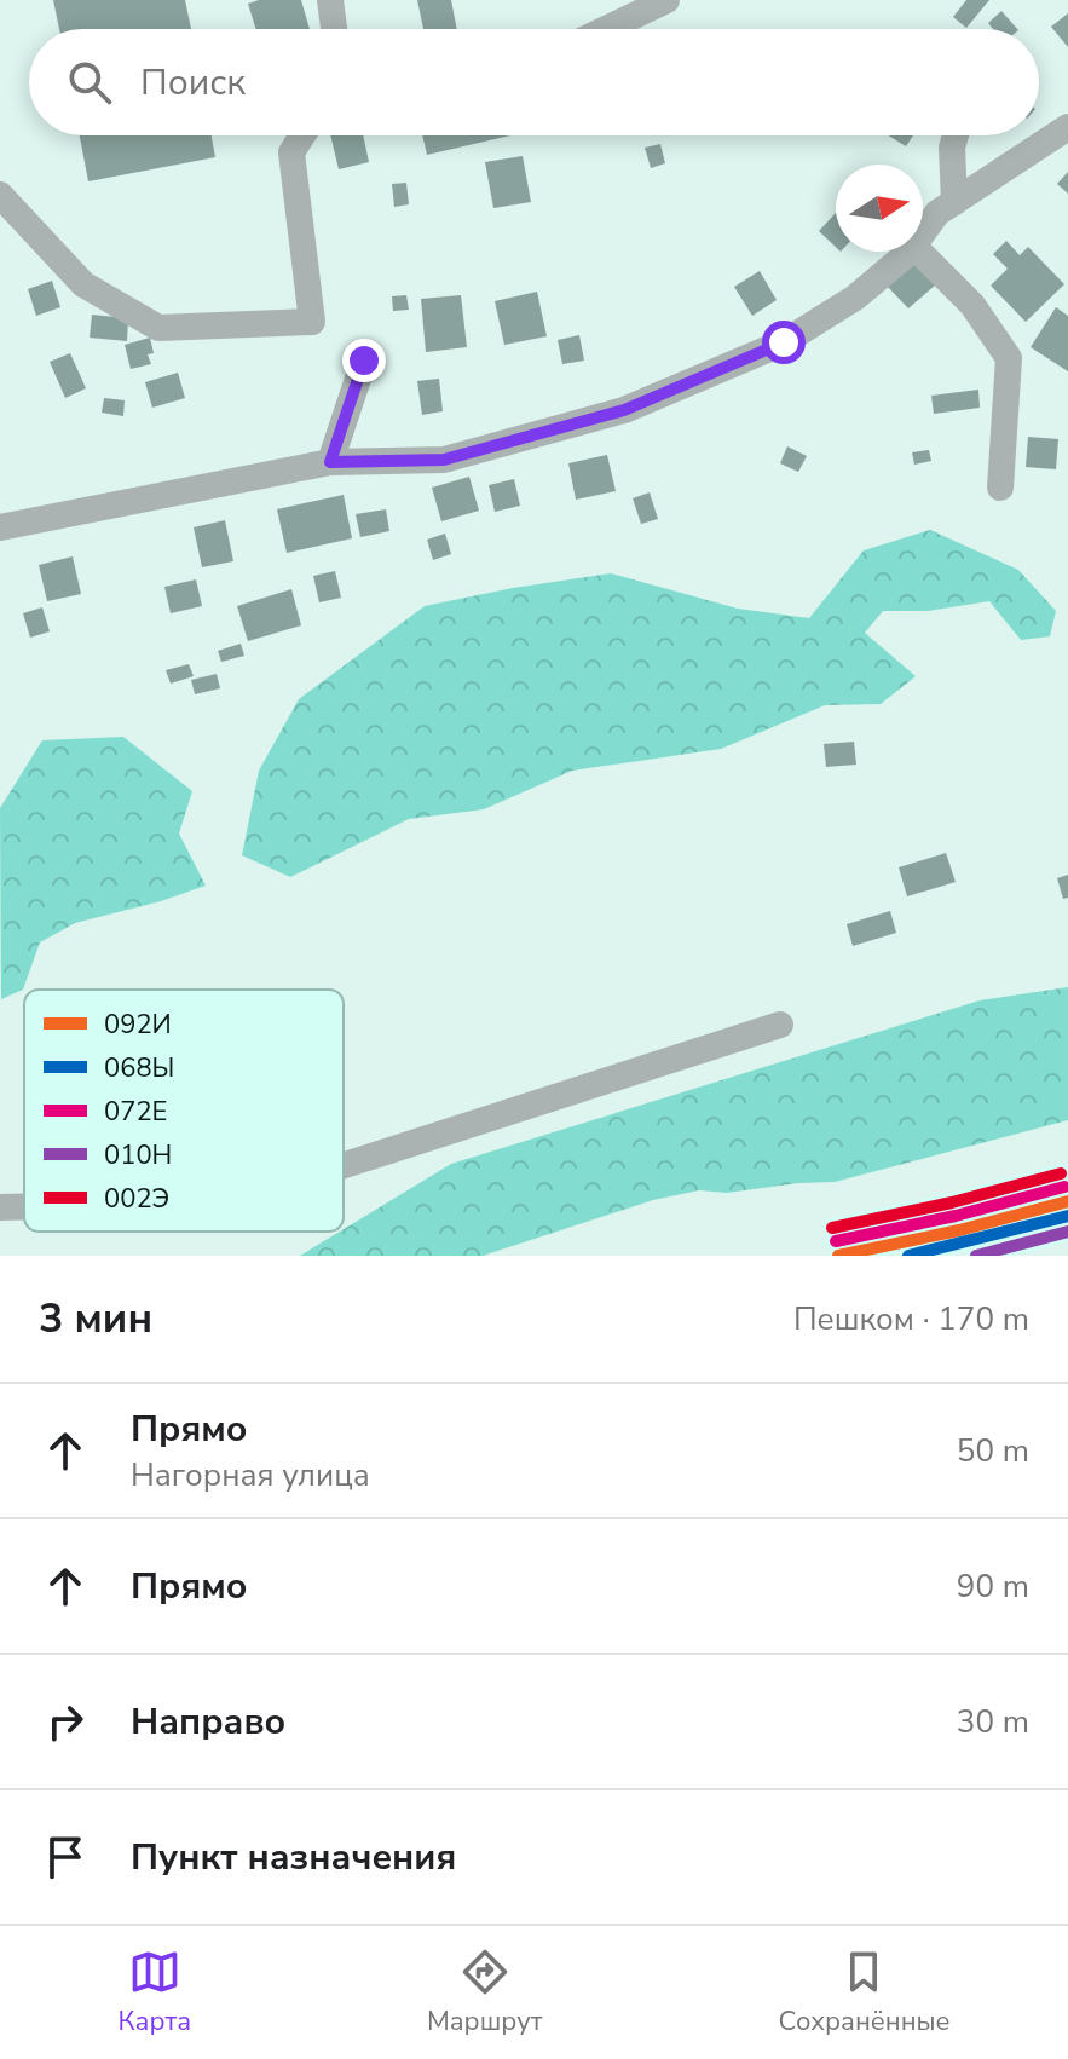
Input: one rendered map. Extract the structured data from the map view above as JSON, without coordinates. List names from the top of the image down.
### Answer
{
  "lines": [
    "transit line 002Э",
    "transit line 072Е",
    "transit line 092И",
    "transit line 068Ы",
    "transit line 010Н"
  ],
  "legend": [
    "092И",
    "068Ы",
    "072Е",
    "010Н",
    "002Э"
  ],
  "north": "right",
  "page": {
    "search": "Поиск",
    "heading": ["3 мин", "Пешком · 170 m"],
    "list": [
      ["Прямо", "Нагорная улица", "50 m"],
      ["Прямо", "90 m"],
      ["Направо", "30 m"],
      "Пункт назначения"
    ],
    "nav": ["Карта", "Маршрут", "Сохранённые"]
  }
}
